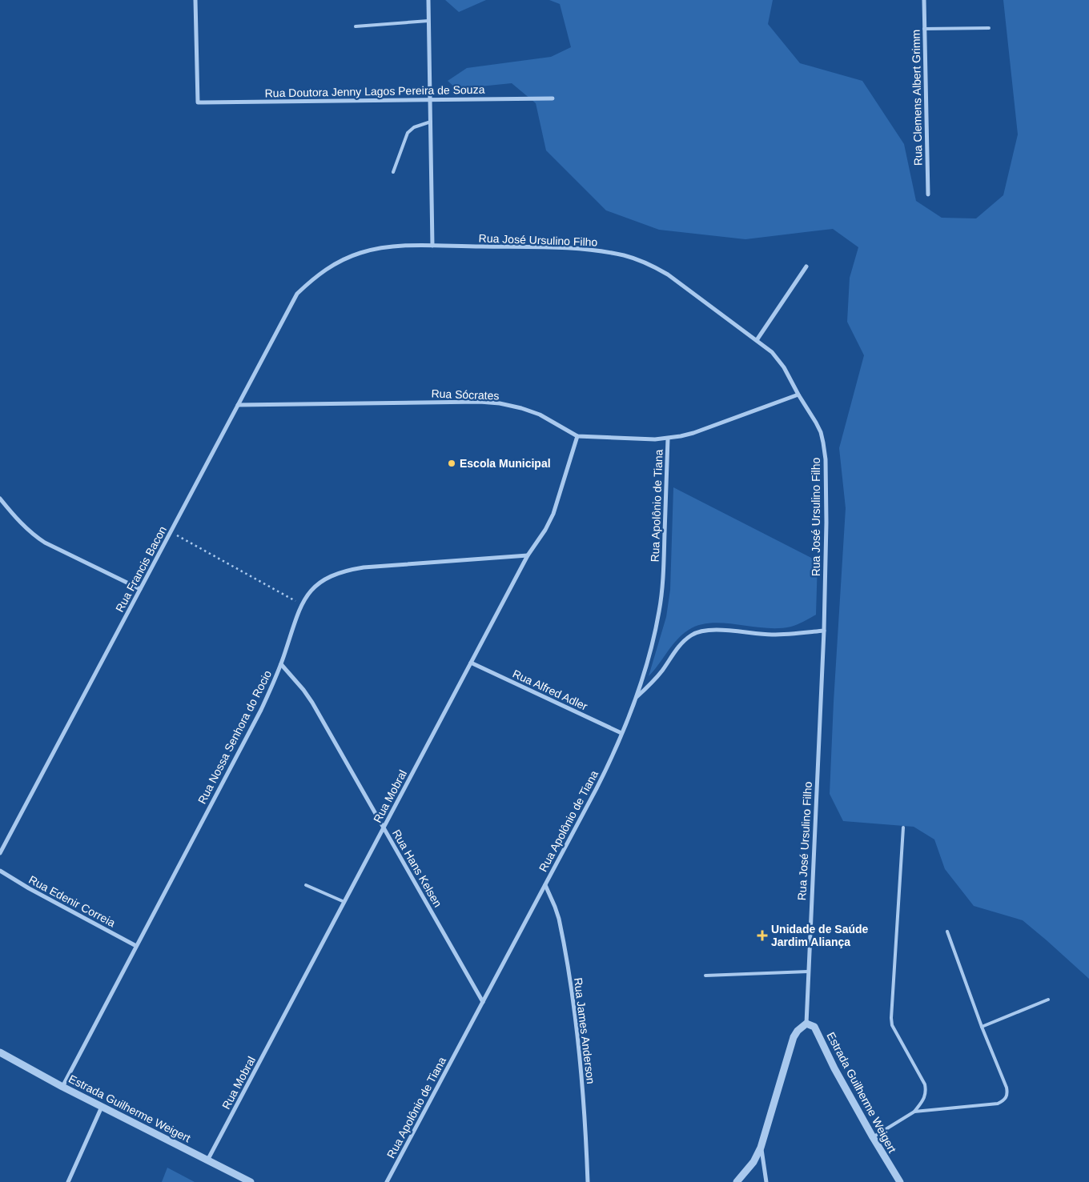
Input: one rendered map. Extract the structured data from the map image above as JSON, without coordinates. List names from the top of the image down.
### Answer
{
  "streets": {
    "street": [
      "Rua Doutora Jenny Lagos Pereira de Souza",
      "Rua Clemens Albert Grimm",
      "Rua José Ursulino Filho",
      "Rua Sócrates",
      "Rua Apolônio de Tiana",
      "Rua Francis Bacon",
      "Rua Alfred Adler",
      "Rua Nossa Senhora do Rocio",
      "Rua Mobral",
      "Rua Hans Kelsen",
      "Rua Edenir Correia",
      "Rua James Anderson",
      "Estrada Guilherme Weigert"
    ]
  },
  "crossings": [
    ["Rua José Ursulino Filho", "Rua Sócrates"],
    ["Rua José Ursulino Filho", "Rua Francis Bacon"],
    ["Rua José Ursulino Filho", "Estrada Guilherme Weigert"],
    ["Rua Sócrates", "Rua Apolônio de Tiana"],
    ["Rua Sócrates", "Rua Francis Bacon"],
    ["Rua Sócrates", "Rua Mobral"],
    ["Rua Apolônio de Tiana", "Rua Alfred Adler"],
    ["Rua Apolônio de Tiana", "Rua Hans Kelsen"],
    ["Rua Apolônio de Tiana", "Rua James Anderson"],
    ["Rua Alfred Adler", "Rua Mobral"],
    ["Rua Nossa Senhora do Rocio", "Rua Mobral"],
    ["Rua Nossa Senhora do Rocio", "Rua Hans Kelsen"],
    ["Rua Nossa Senhora do Rocio", "Rua Edenir Correia"],
    ["Rua Nossa Senhora do Rocio", "Estrada Guilherme Weigert"],
    ["Rua Mobral", "Rua Hans Kelsen"],
    ["Rua Mobral", "Estrada Guilherme Weigert"]
  ],
  "places": {
    "other": ["Escola Municipal"],
    "health": ["Unidade de Saúde Jardim Aliança"]
  }
}
